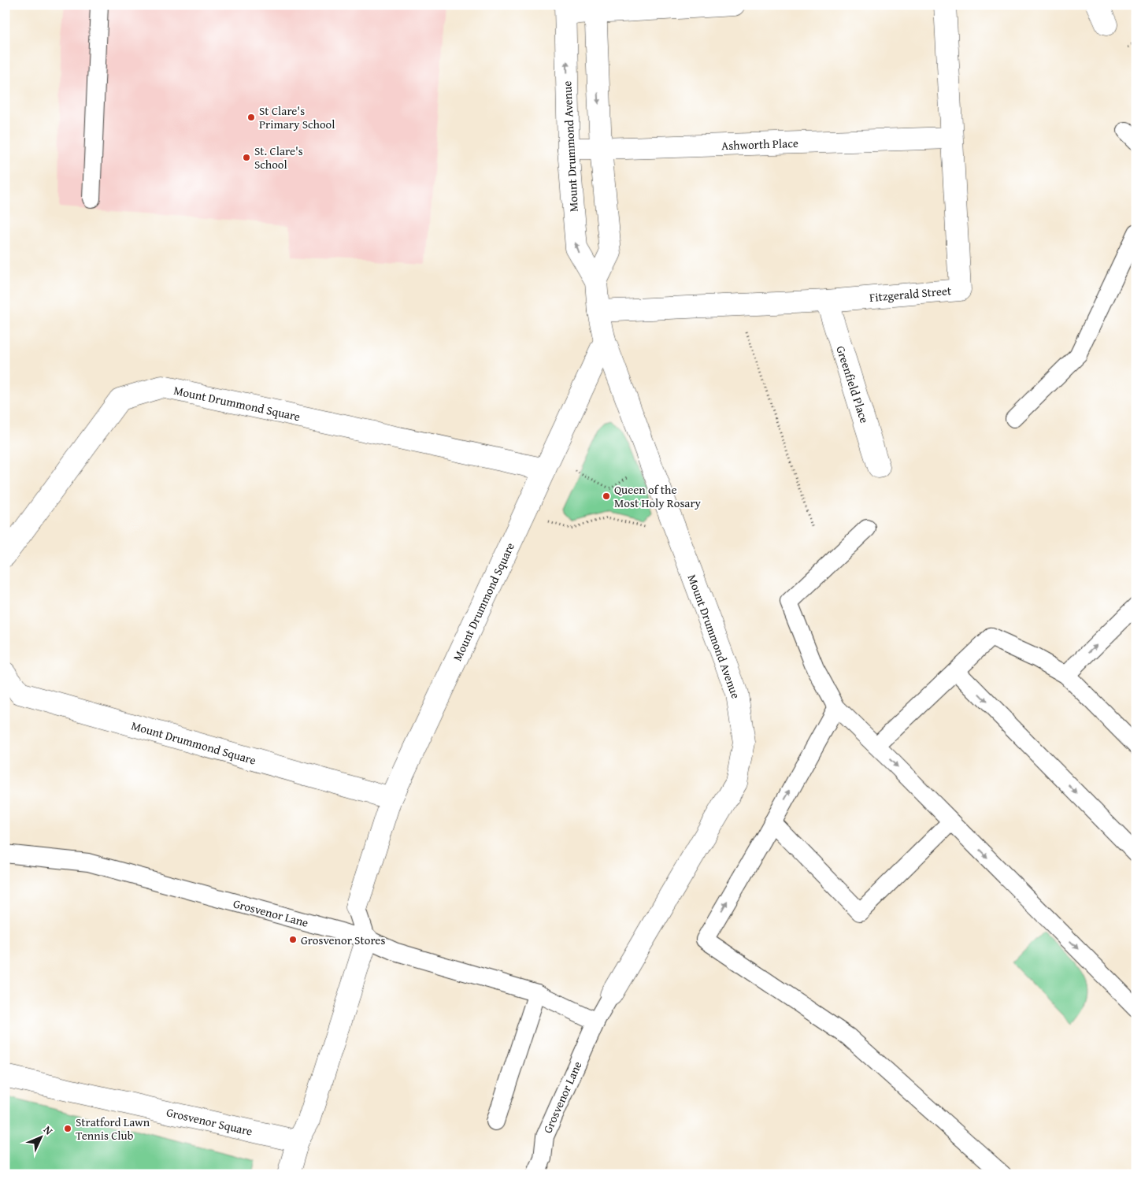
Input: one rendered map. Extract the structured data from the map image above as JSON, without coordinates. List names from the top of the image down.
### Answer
{
  "streets": {
    "street": [
      "Ashworth Place",
      "Mount Drummond Avenue",
      "Fitzgerald Street",
      "Greenfield Place",
      "Mount Drummond Square",
      "Grosvenor Square"
    ],
    "lane": ["Grosvenor Lane"]
  },
  "crossings": [
    ["Ashworth Place", "Mount Drummond Avenue"],
    ["Ashworth Place", "Fitzgerald Street"],
    ["Mount Drummond Avenue", "Fitzgerald Street"],
    ["Mount Drummond Avenue", "Mount Drummond Square"],
    ["Mount Drummond Avenue", "Grosvenor Lane"],
    ["Fitzgerald Street", "Greenfield Place"],
    ["Mount Drummond Square", "Grosvenor Lane"]
  ],
  "places": [
    "St Clare's Primary School",
    "St. Clare's School",
    "Queen of the Most Holy Rosary",
    "Grosvenor Stores",
    "Stratford Lawn Tennis Club"
  ],
  "north": "top right"
}
